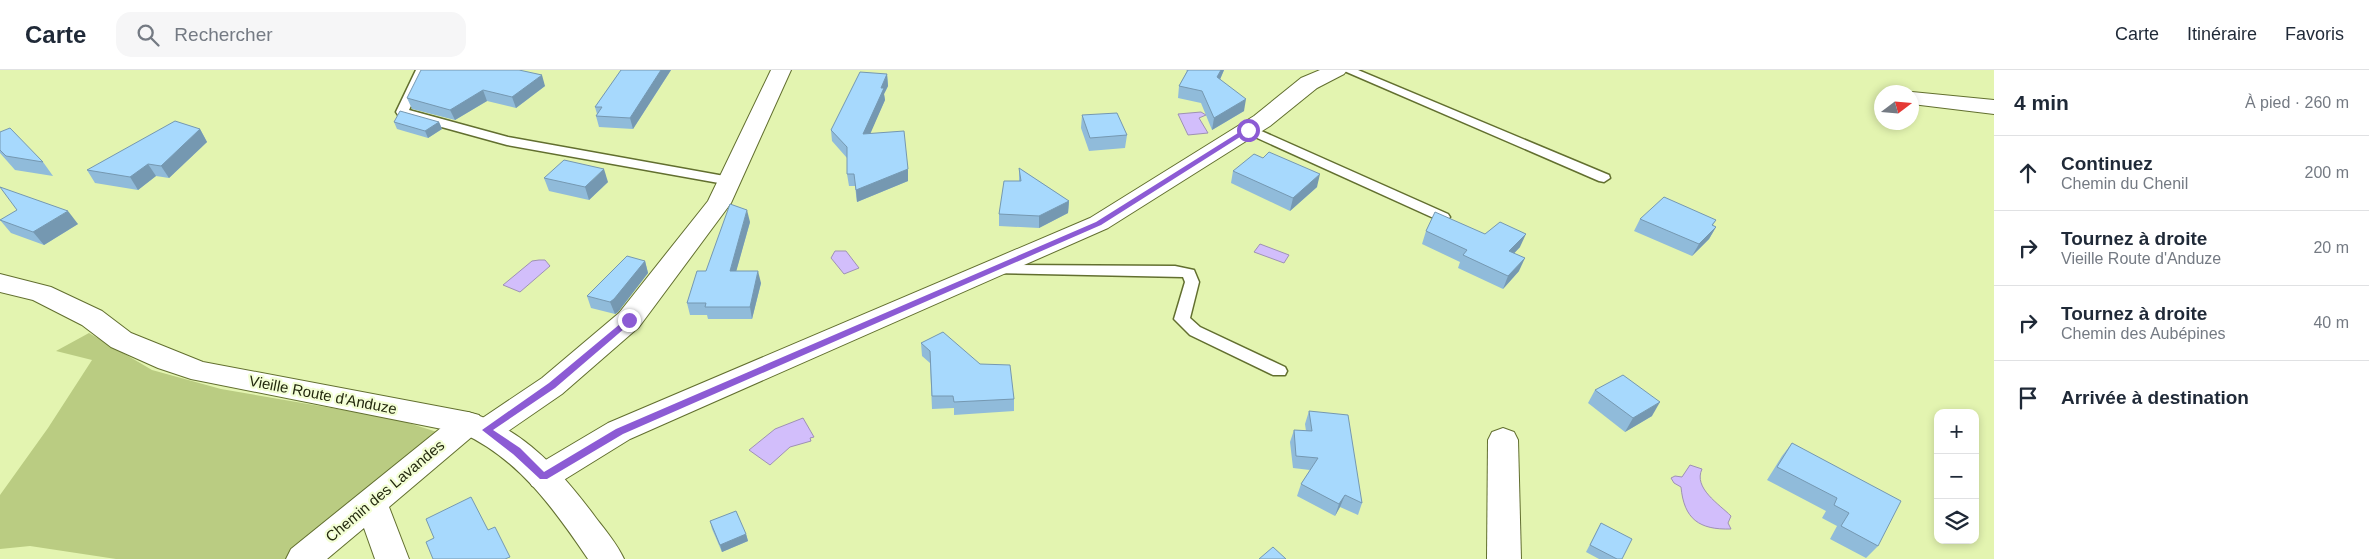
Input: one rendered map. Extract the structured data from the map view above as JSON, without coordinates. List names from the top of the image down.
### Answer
{
  "streets": {
    "street": ["Vieille Route d'Anduze", "Chemin des Lavandes"]
  },
  "crossings": [
    ["Vieille Route d'Anduze", "Chemin des Lavandes"]
  ],
  "north": "right",
  "page": {
    "header": "Carte",
    "search": "Rechercher",
    "nav": ["Carte", "Itinéraire", "Favoris"],
    "heading": ["4 min", "À pied · 260 m"],
    "list": [
      ["Continuez", "Chemin du Chenil", "200 m"],
      ["Tournez à droite", "Vieille Route d'Anduze", "20 m"],
      ["Tournez à droite", "Chemin des Aubépines", "40 m"],
      "Arrivée à destination"
    ],
    "map_buttons": ["+", "−"]
  }
}
